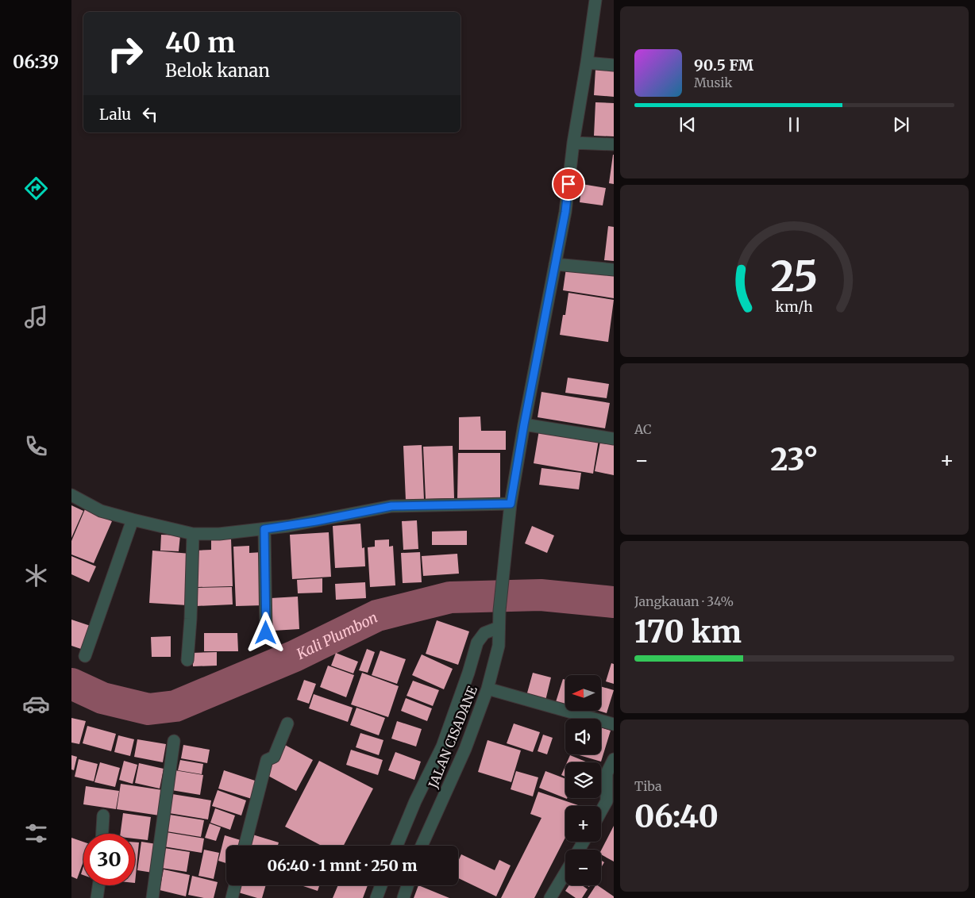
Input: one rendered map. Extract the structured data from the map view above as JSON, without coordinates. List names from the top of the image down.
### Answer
{
  "streets": {
    "street": ["JALAN CISADANE"]
  },
  "water": ["Kali Plumbon"],
  "north": "left",
  "page": {
    "tabs": "06:39",
    "turn": ["40 m", "Belok kanan"],
    "song": ["90.5 FM", "Musik"],
    "then": "Lalu",
    "tile": [
      "AC",
      ["Jangkauan · 34%", "170 km"],
      ["Tiba", "06:40"]
    ],
    "heat": ["−", "23°", "+"],
    "map_buttons": ["+", "−"],
    "limit": "30",
    "trip": "06:40 · 1 mnt · 250 m",
    "gauge": ["25", "km/h"]
  }
}
